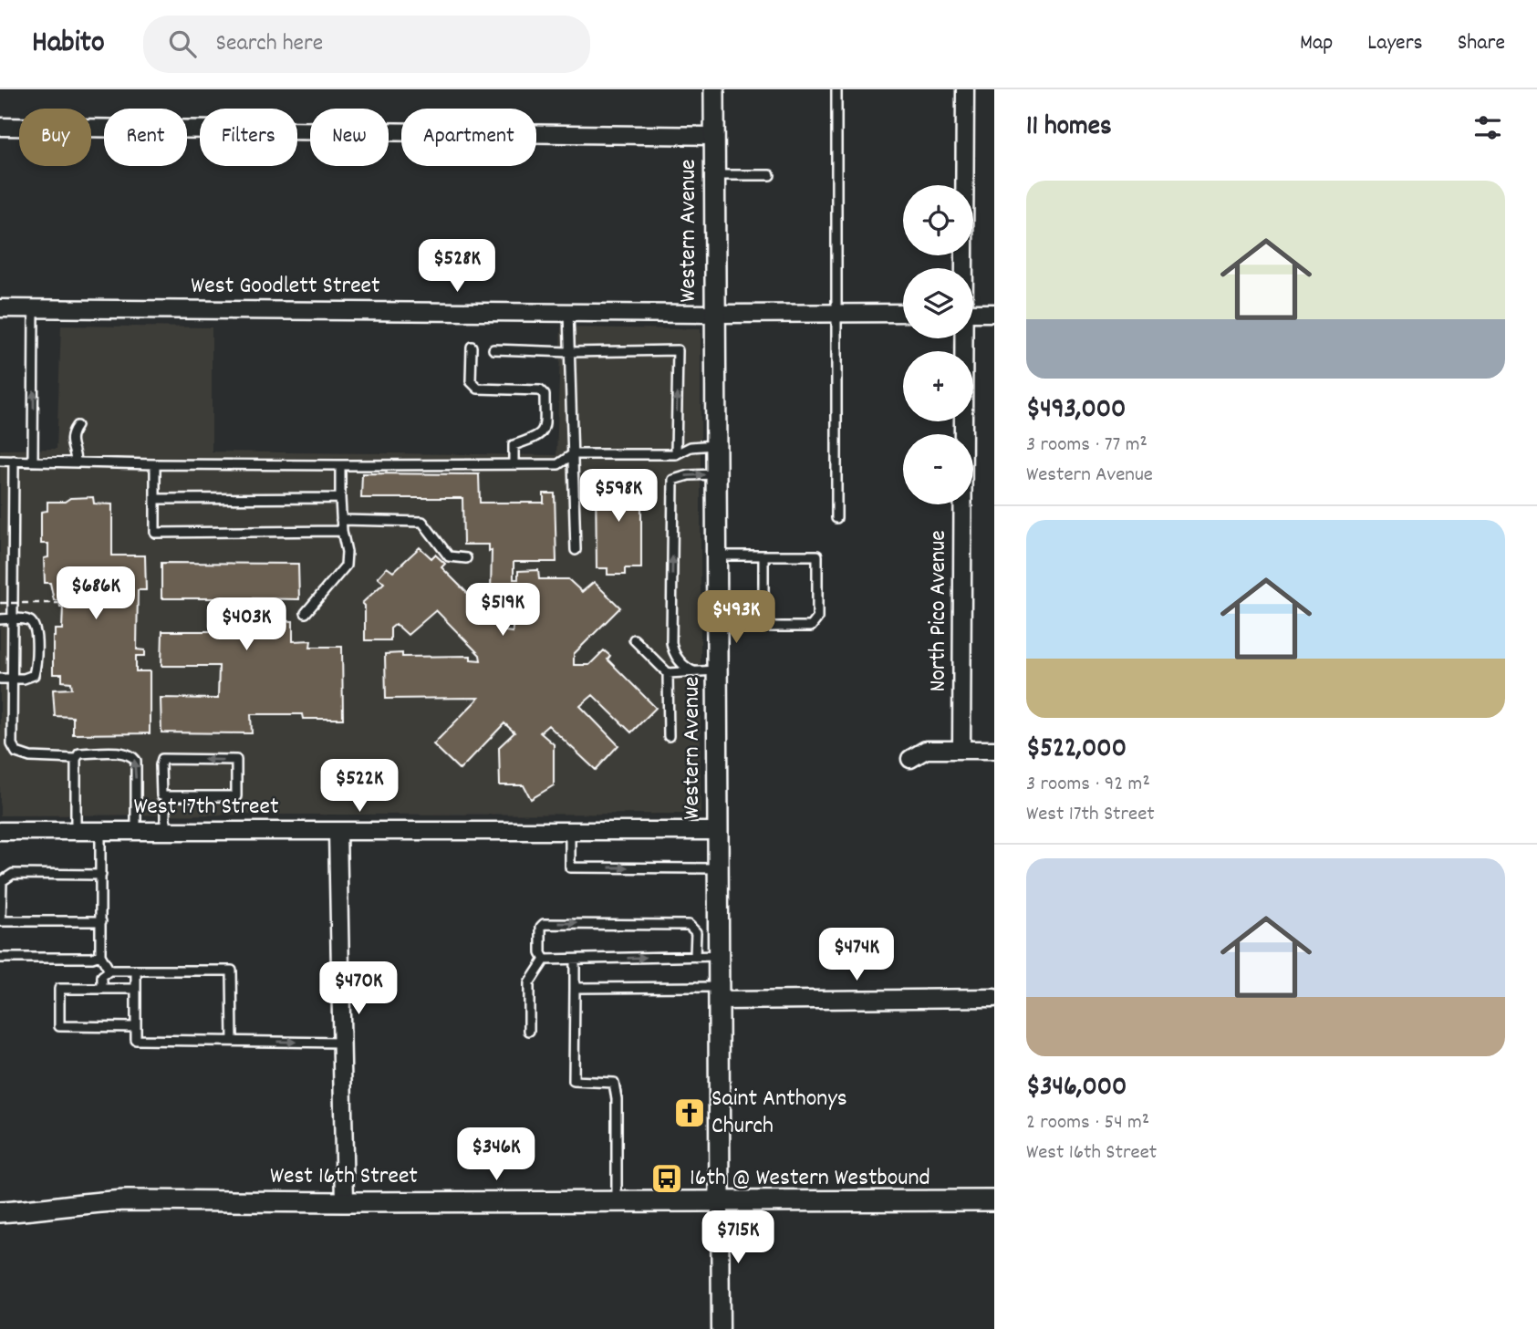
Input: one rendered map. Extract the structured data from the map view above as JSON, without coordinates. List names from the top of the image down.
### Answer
{
  "streets": {
    "street": [
      "Western Avenue",
      "West Goodlett Street",
      "North Pico Avenue",
      "West 17th Street",
      "West 16th Street"
    ]
  },
  "crossings": [
    ["Western Avenue", "West Goodlett Street"],
    ["Western Avenue", "West 17th Street"],
    ["Western Avenue", "West 16th Street"]
  ],
  "places": {
    "church": ["Saint Anthonys Church"],
    "bus stop": ["16th @ Western Westbound"]
  },
  "page": {
    "header": "Habito",
    "search": "Search here",
    "nav": ["Map", "Layers", "Share"],
    "heading": "11 homes",
    "chip": [
      "Buy",
      "Rent",
      "Filters",
      "New",
      "Apartment"
    ],
    "list": [
      {
        "name": "$493,000",
        "note": "3 rooms · 77 m² · Western Avenue"
      },
      {
        "name": "$522,000",
        "note": "3 rooms · 92 m² · West 17th Street"
      },
      {
        "name": "$346,000",
        "note": "2 rooms · 54 m² · West 16th Street"
      }
    ],
    "map_buttons": ["+", "−"],
    "price": [
      "$528K",
      "$598K",
      "$686K",
      "$519K",
      "$493K",
      "$403K",
      "$522K",
      "$474K",
      "$470K",
      "$346K",
      "$715K"
    ]
  }
}
